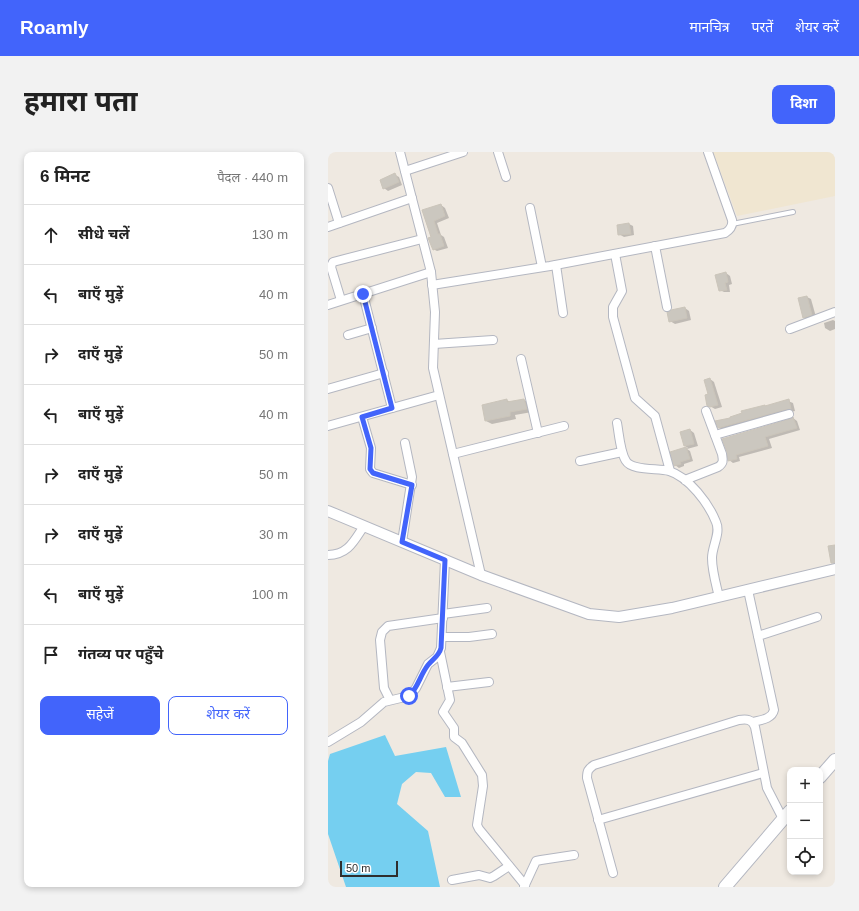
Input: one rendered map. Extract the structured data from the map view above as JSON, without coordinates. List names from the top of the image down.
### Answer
{
  "scale_bar": "50 m",
  "page": {
    "header": "Roamly",
    "nav": ["मानचित्र", "परतें", "शेयर करें"],
    "buttons": [
      "दिशा",
      ["सहेजें", "शेयर करें"]
    ],
    "title": "हमारा पता",
    "heading": ["6 मिनट", "पैदल · 440 m"],
    "list": [
      ["सीधे चलें", "130 m"],
      ["बाएँ मुड़ें", "40 m"],
      ["दाएँ मुड़ें", "50 m"],
      ["बाएँ मुड़ें", "40 m"],
      ["दाएँ मुड़ें", "50 m"],
      ["दाएँ मुड़ें", "30 m"],
      ["बाएँ मुड़ें", "100 m"],
      "गंतव्य पर पहुँचे"
    ],
    "map_buttons": ["+", "−"],
    "scale": "50 m"
  }
}
